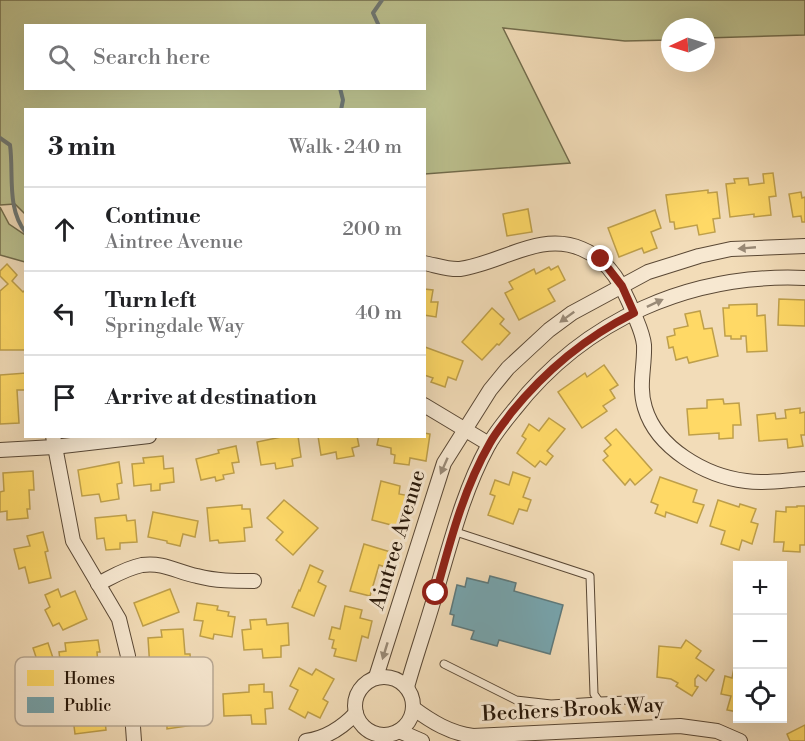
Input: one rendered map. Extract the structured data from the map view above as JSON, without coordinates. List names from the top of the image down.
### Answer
{
  "streets": {
    "street": ["Aintree Avenue", "Bechers Brook Way"]
  },
  "crossings": [
    ["Aintree Avenue", "Bechers Brook Way"]
  ],
  "legend": ["Homes", "Public"],
  "north": "left",
  "page": {
    "search": "Search here",
    "heading": ["3 min", "Walk · 240 m"],
    "list": [
      ["Continue", "Aintree Avenue", "200 m"],
      ["Turn left", "Springdale Way", "40 m"],
      "Arrive at destination"
    ],
    "map_buttons": ["+", "−"]
  }
}
